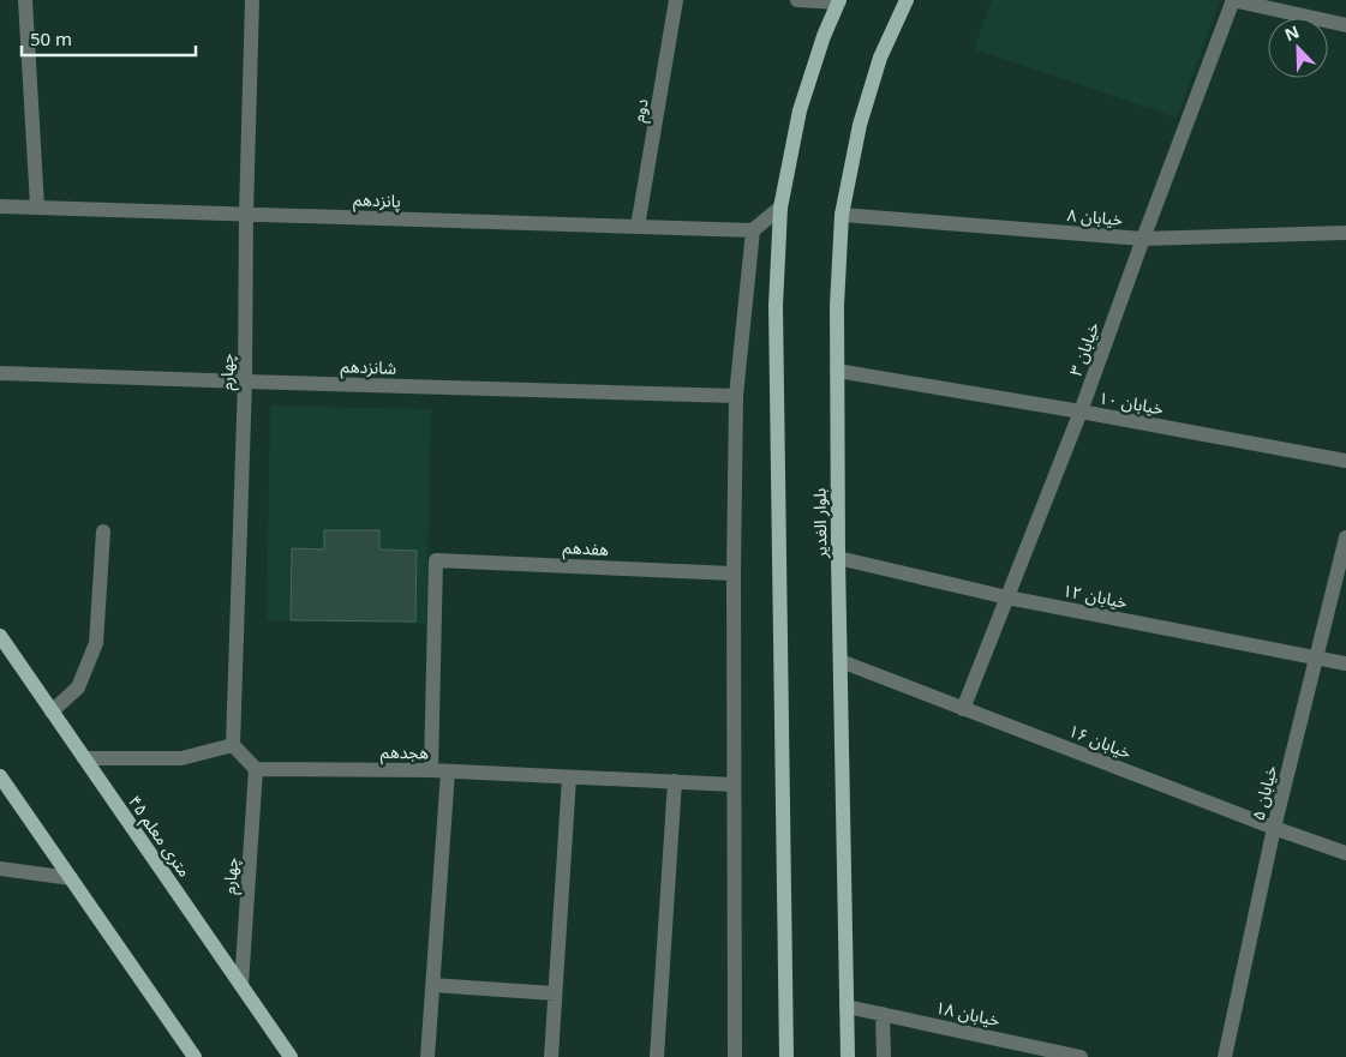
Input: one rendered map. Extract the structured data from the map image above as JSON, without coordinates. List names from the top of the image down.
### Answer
{
  "streets": {
    "main road": ["بلوار الغدیر", "۴۵ متری معلم"],
    "street": [
      "دوم",
      "پانزدهم",
      "خیابان ۸",
      "خیابان ۳",
      "شانزدهم",
      "چهارم",
      "خیابان ۱۰",
      "هفدهم",
      "خیابان ۱۲",
      "خیابان ۱۶",
      "هجدهم",
      "خیابان ۵",
      "خیابان ۱۸"
    ]
  },
  "crossings": [
    ["دوم", "پانزدهم"],
    ["پانزدهم", "چهارم"],
    ["خیابان ۸", "خیابان ۳"],
    ["خیابان ۸", "بلوار الغدیر"],
    ["خیابان ۳", "خیابان ۱۰"],
    ["خیابان ۳", "خیابان ۱۲"],
    ["خیابان ۳", "خیابان ۱۶"],
    ["شانزدهم", "چهارم"],
    ["چهارم", "هجدهم"],
    ["چهارم", "۴۵ متری معلم"],
    ["خیابان ۱۰", "بلوار الغدیر"],
    ["بلوار الغدیر", "خیابان ۱۲"],
    ["بلوار الغدیر", "خیابان ۱۶"],
    ["بلوار الغدیر", "خیابان ۱۸"],
    ["هفدهم", "هجدهم"],
    ["خیابان ۱۲", "خیابان ۵"],
    ["خیابان ۱۶", "خیابان ۵"]
  ],
  "scale_bar": "50 m",
  "north": "top left"
}
